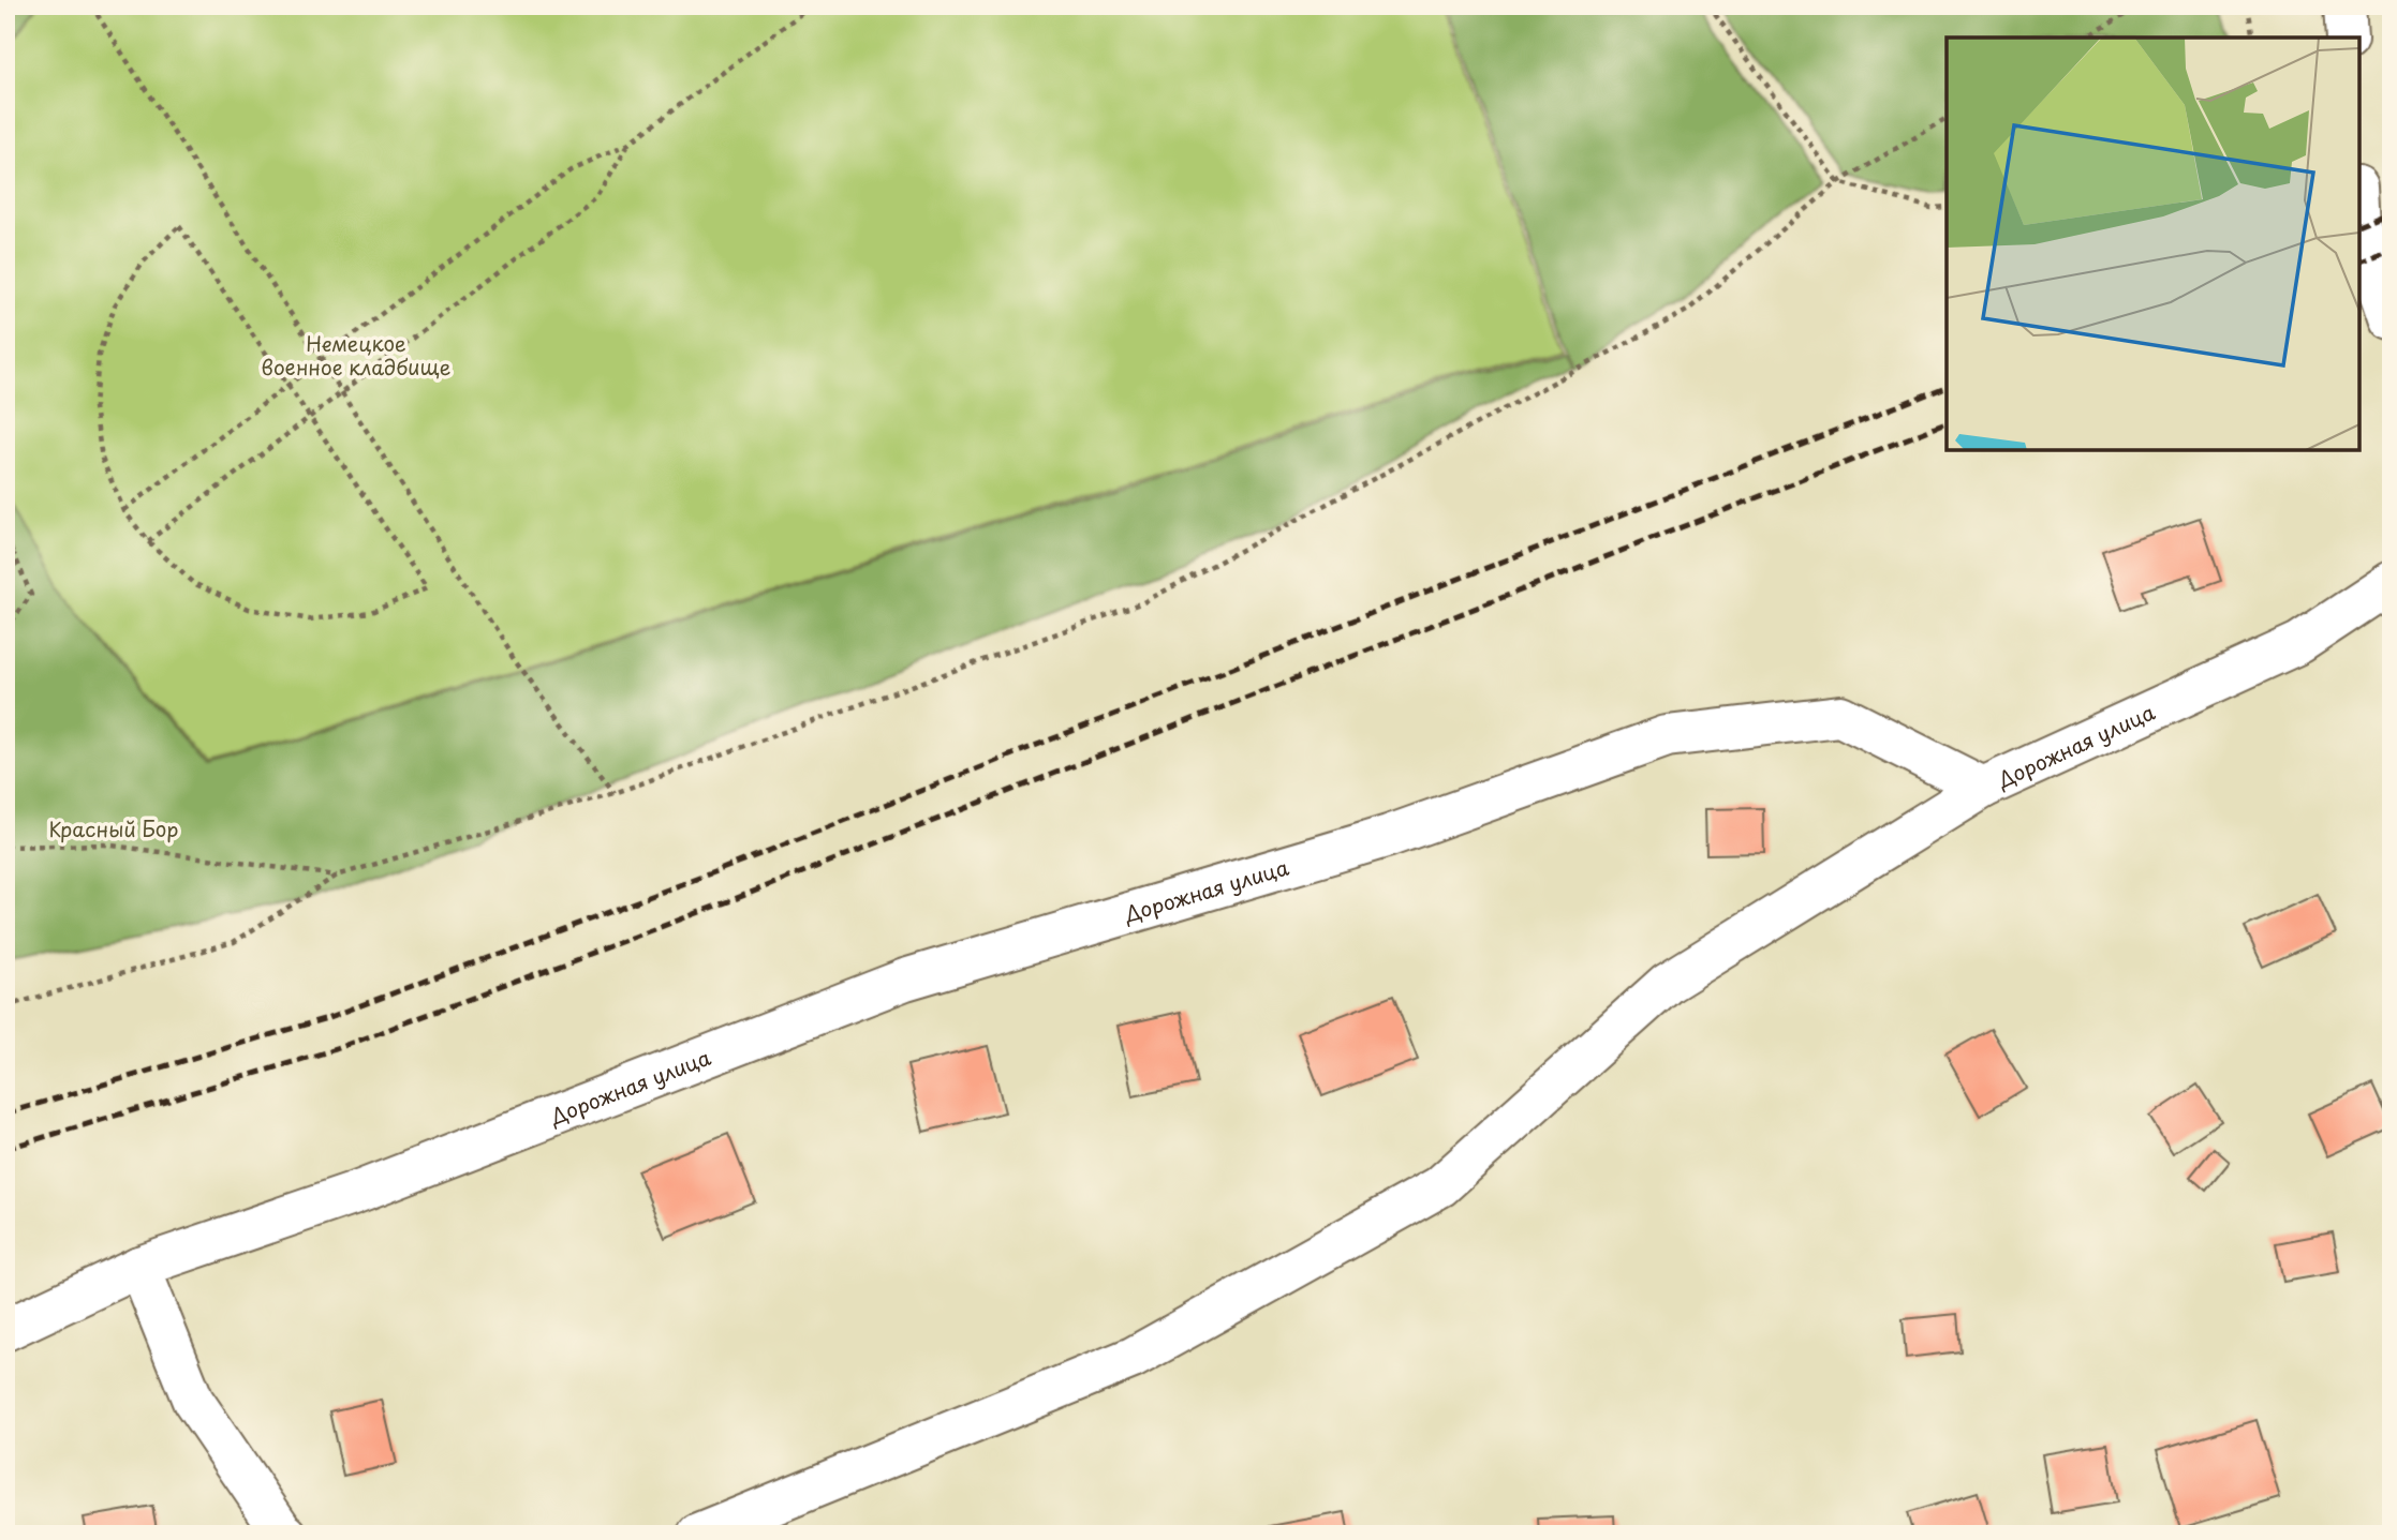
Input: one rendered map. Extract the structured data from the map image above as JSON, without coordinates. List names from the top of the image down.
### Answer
{
  "streets": {
    "street": ["Дорожная улица"]
  },
  "parks": ["Немецкое военное кладбище", "Красный Бор"]
}
